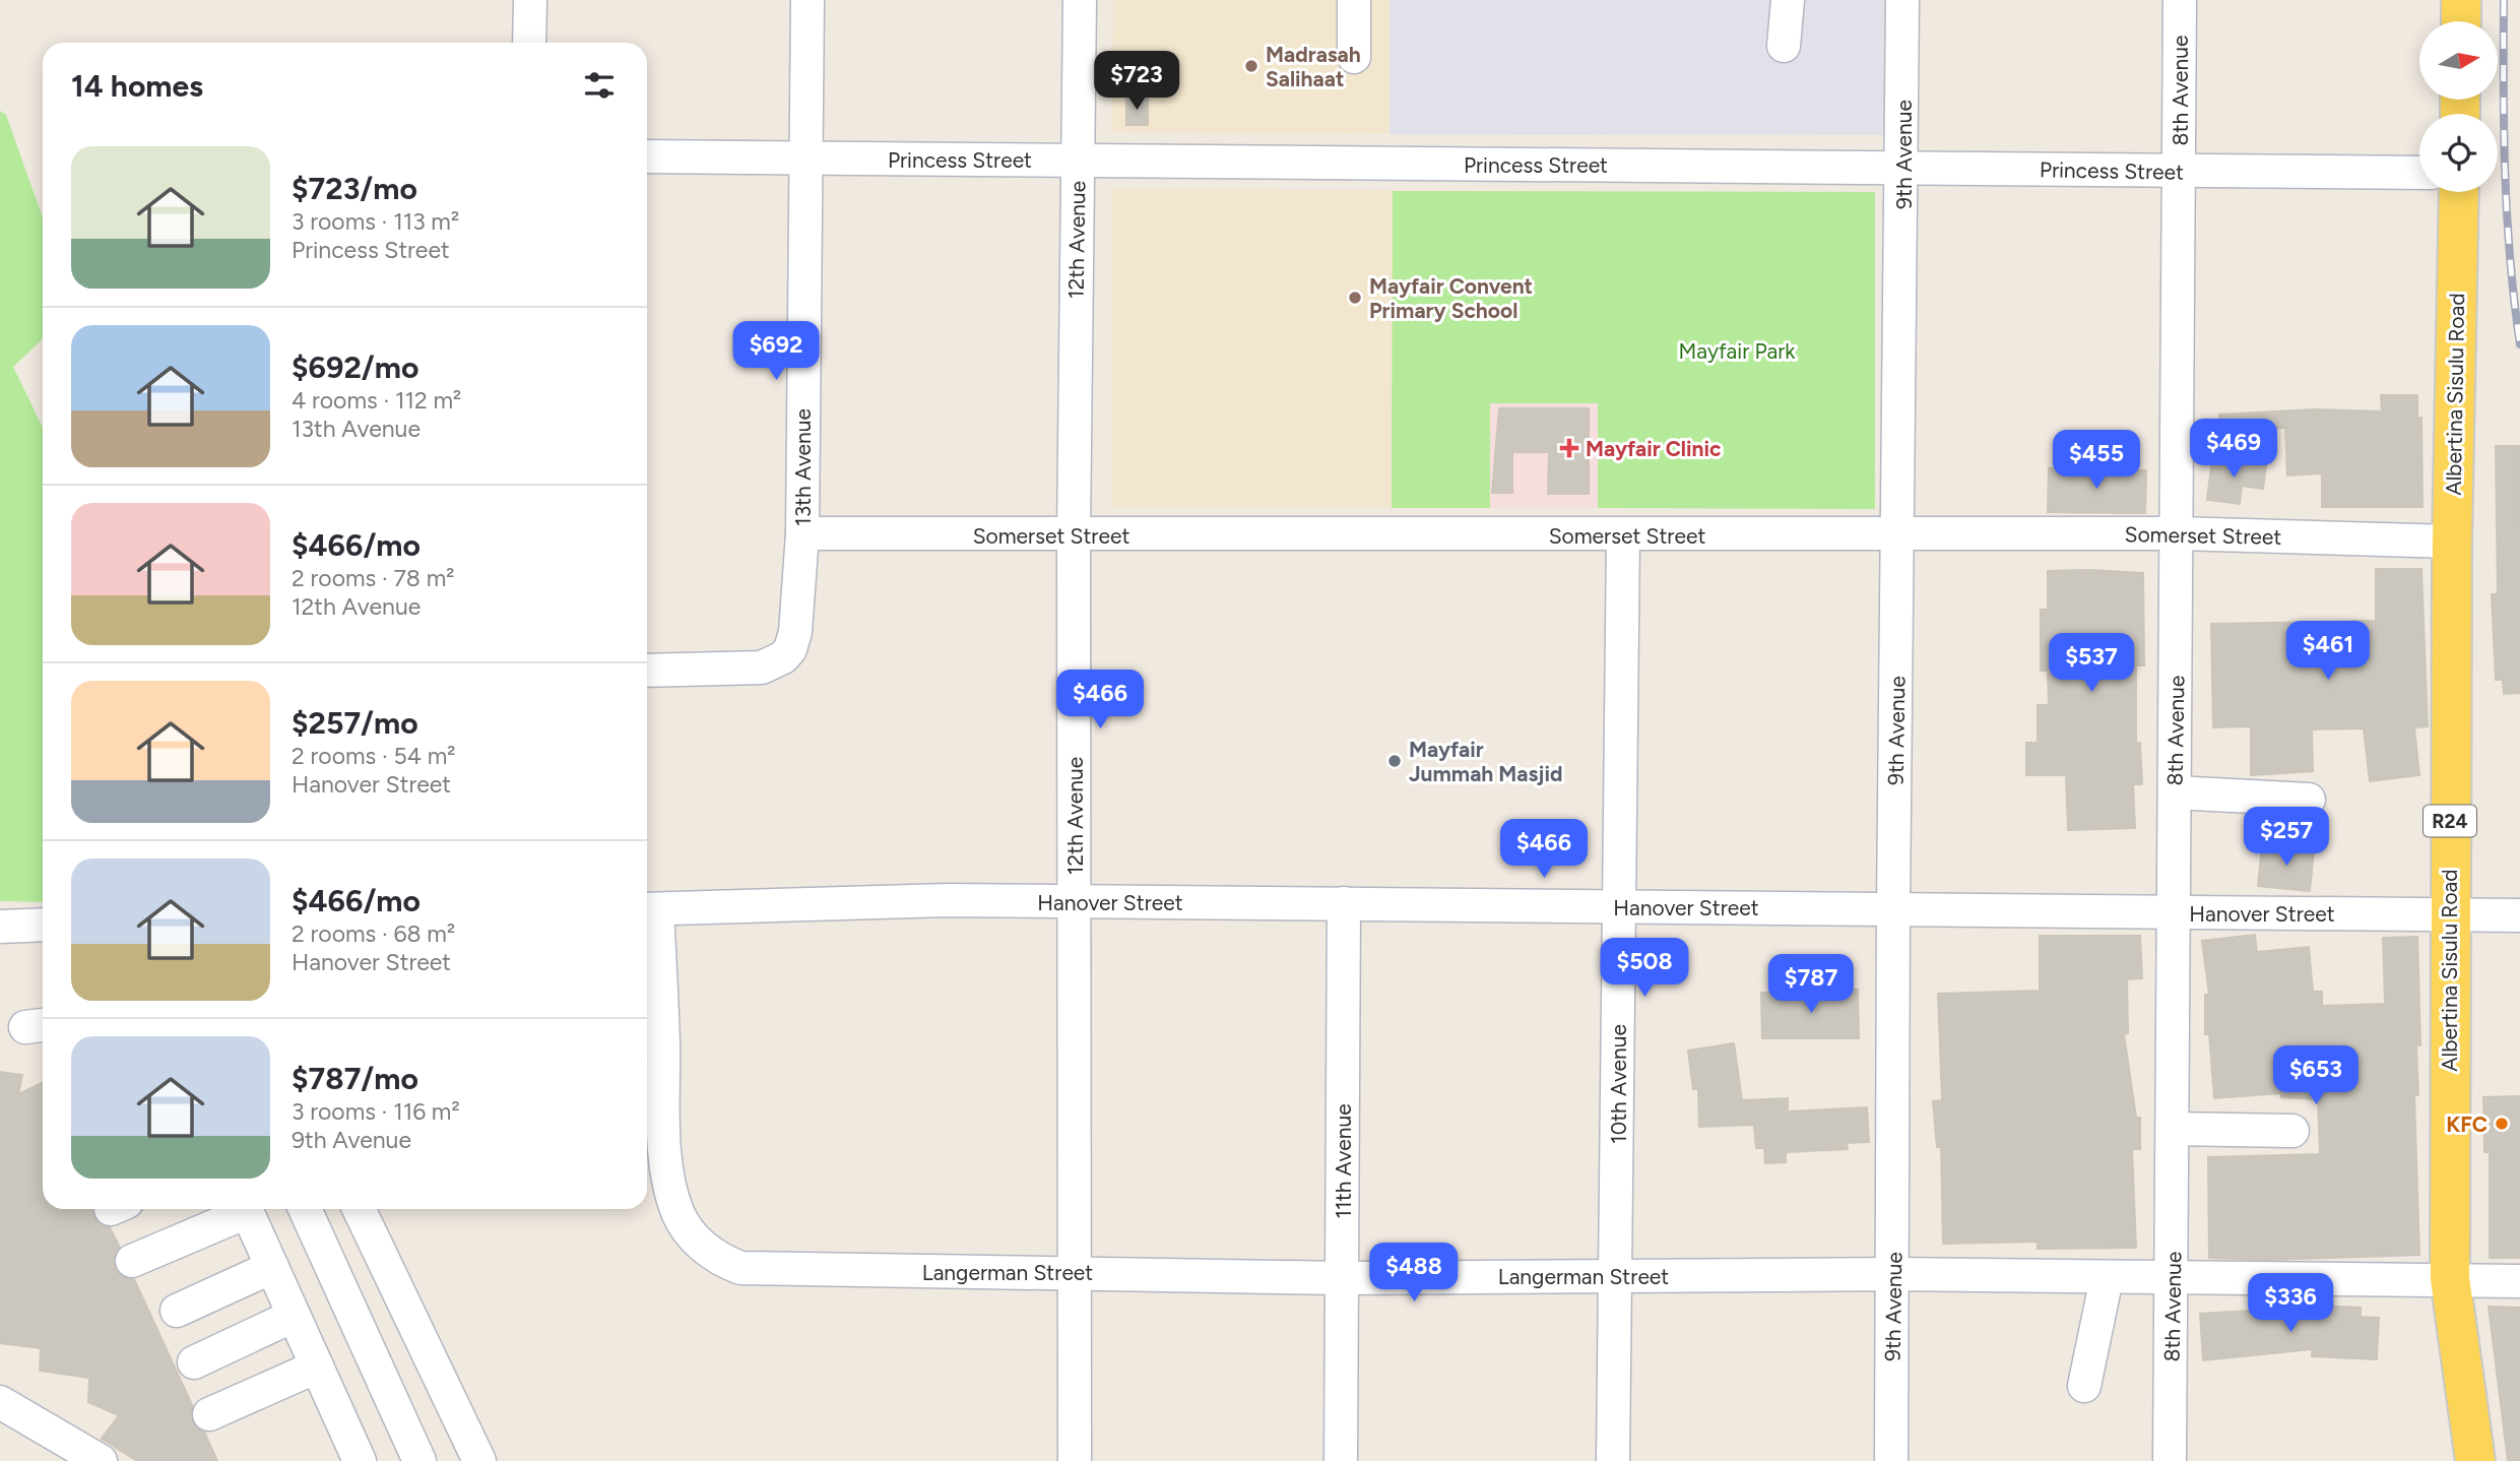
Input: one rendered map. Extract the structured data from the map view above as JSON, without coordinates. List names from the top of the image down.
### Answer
{
  "streets": {
    "main road": ["Albertina Sisulu Road", "R24"],
    "street": [
      "8th Avenue",
      "9th Avenue",
      "Princess Street",
      "12th Avenue",
      "13th Avenue",
      "Somerset Street",
      "Hanover Street",
      "10th Avenue",
      "11th Avenue",
      "Langerman Street"
    ]
  },
  "crossings": [
    ["8th Avenue", "Princess Street"],
    ["8th Avenue", "Somerset Street"],
    ["8th Avenue", "Hanover Street"],
    ["8th Avenue", "Langerman Street"],
    ["9th Avenue", "Princess Street"],
    ["9th Avenue", "Somerset Street"],
    ["9th Avenue", "Hanover Street"],
    ["9th Avenue", "Langerman Street"],
    ["Princess Street", "12th Avenue"],
    ["Princess Street", "13th Avenue"],
    ["12th Avenue", "Somerset Street"],
    ["12th Avenue", "Hanover Street"],
    ["12th Avenue", "Langerman Street"],
    ["Albertina Sisulu Road", "Somerset Street"],
    ["Albertina Sisulu Road", "Hanover Street"],
    ["Albertina Sisulu Road", "Langerman Street"],
    ["13th Avenue", "Somerset Street"],
    ["Somerset Street", "10th Avenue"],
    ["Hanover Street", "10th Avenue"],
    ["Hanover Street", "11th Avenue"],
    ["Hanover Street", "Langerman Street"],
    ["10th Avenue", "Langerman Street"],
    ["11th Avenue", "Langerman Street"]
  ],
  "parks": ["Mayfair Park"],
  "places": {
    "other": [
      "Madrasah Salihaat",
      "Mayfair Convent Primary School",
      "Mayfair Jummah Masjid",
      "KFC"
    ],
    "health": ["Mayfair Clinic"]
  },
  "north": "right",
  "page": {
    "heading": "14 homes",
    "price": [
      "$723",
      "$692",
      "$469",
      "$455",
      "$461",
      "$537",
      "$466",
      "$257",
      "$466",
      "$508",
      "$787",
      "$653",
      "$488",
      "$336"
    ],
    "list": [
      {
        "name": "$723/mo",
        "note": "3 rooms · 113 m² · Princess Street"
      },
      {
        "name": "$692/mo",
        "note": "4 rooms · 112 m² · 13th Avenue"
      },
      {
        "name": "$466/mo",
        "note": "2 rooms · 78 m² · 12th Avenue"
      },
      {
        "name": "$257/mo",
        "note": "2 rooms · 54 m² · Hanover Street"
      },
      {
        "name": "$466/mo",
        "note": "2 rooms · 68 m² · Hanover Street"
      },
      {
        "name": "$787/mo",
        "note": "3 rooms · 116 m² · 9th Avenue"
      }
    ]
  }
}
